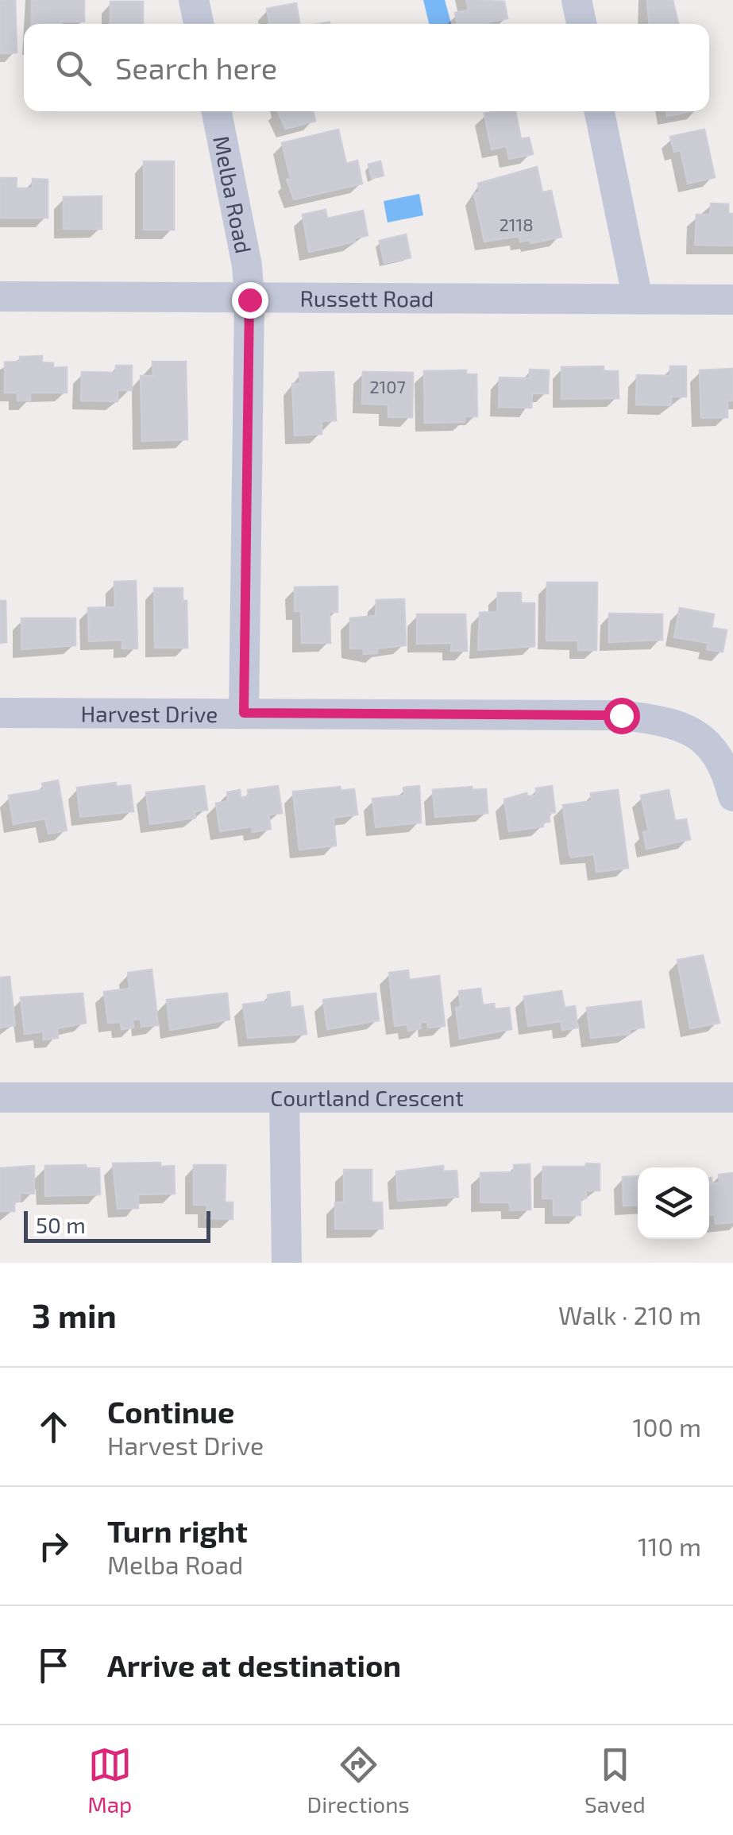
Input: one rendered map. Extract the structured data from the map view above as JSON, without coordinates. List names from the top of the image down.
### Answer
{
  "streets": {
    "street": [
      "Melba Road",
      "Russett Road",
      "Harvest Drive",
      "Courtland Crescent"
    ]
  },
  "crossings": [
    ["Melba Road", "Russett Road"],
    ["Melba Road", "Harvest Drive"]
  ],
  "house_numbers": ["2118", "2107"],
  "scale_bar": "50 m",
  "page": {
    "search": "Search here",
    "scale": "50 m",
    "heading": ["3 min", "Walk · 210 m"],
    "list": [
      ["Continue", "Harvest Drive", "100 m"],
      ["Turn right", "Melba Road", "110 m"],
      "Arrive at destination"
    ],
    "nav": ["Map", "Directions", "Saved"]
  }
}
